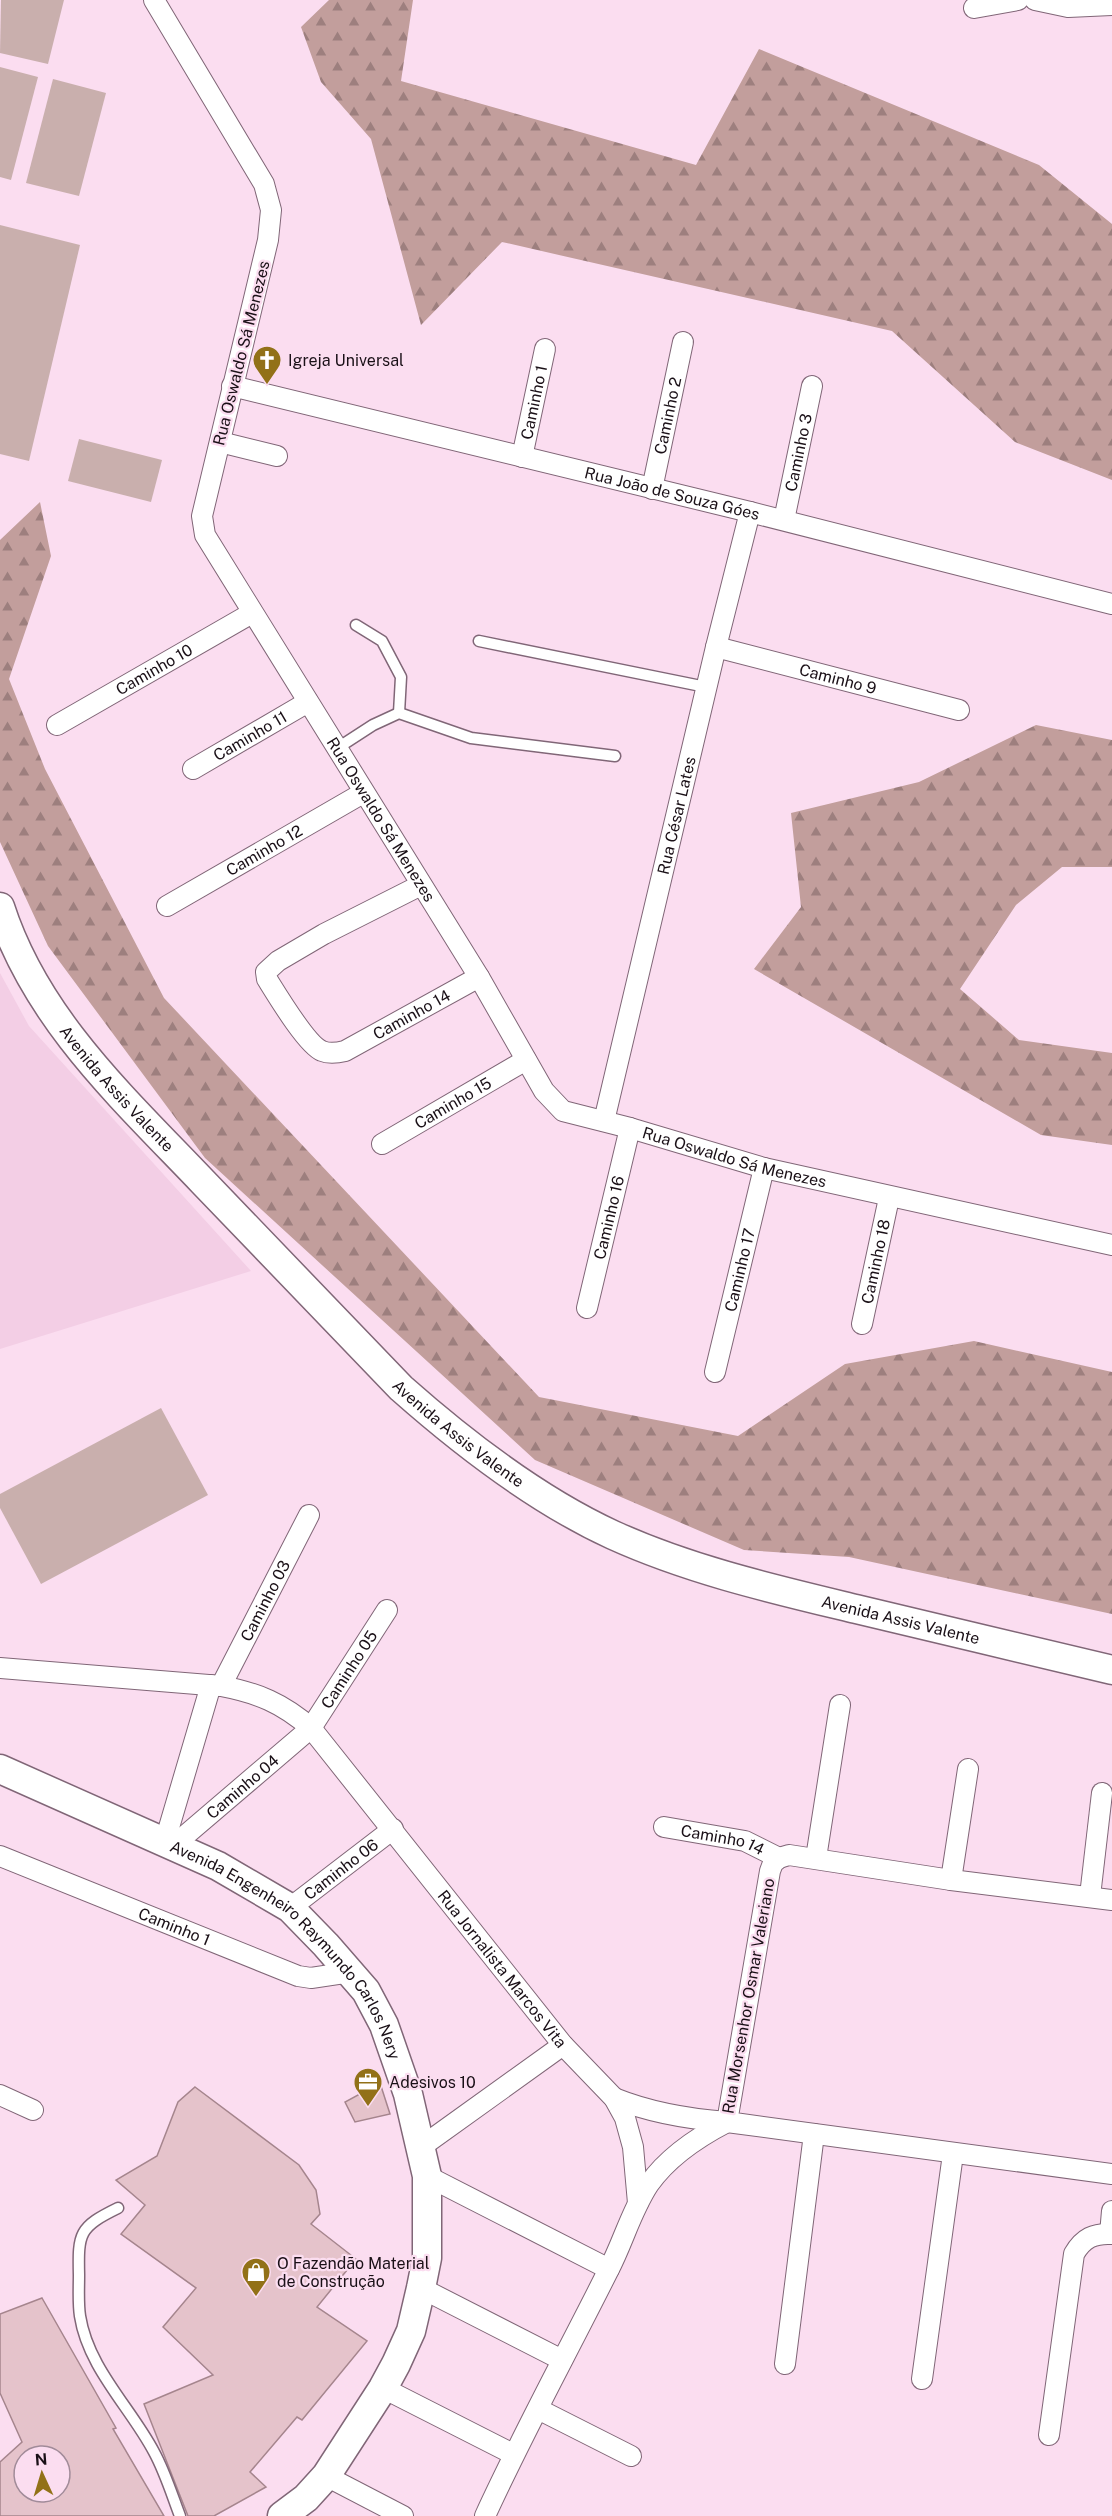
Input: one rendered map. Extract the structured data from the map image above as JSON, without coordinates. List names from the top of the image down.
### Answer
{
  "streets": {
    "main road": ["Avenida Assis Valente", "Avenida Engenheiro Raymundo Carlos Nery"],
    "street": [
      "Rua Oswaldo Sá Menezes",
      "Caminho 1",
      "Caminho 2",
      "Caminho 3",
      "Rua João de Souza Góes",
      "Caminho 10",
      "Caminho 9",
      "Caminho 11",
      "Rua César Lates",
      "Caminho 12",
      "Caminho 14",
      "Caminho 15",
      "Caminho 16",
      "Caminho 18",
      "Caminho 17",
      "Caminho 03",
      "Caminho 05",
      "Caminho 04",
      "Caminho 06",
      "Rua Jornalista Marcos Vita",
      "Rua Morsenhor Osmar Valeriano"
    ]
  },
  "crossings": [
    ["Rua Oswaldo Sá Menezes", "Rua João de Souza Góes"],
    ["Rua Oswaldo Sá Menezes", "Caminho 10"],
    ["Rua Oswaldo Sá Menezes", "Caminho 11"],
    ["Rua Oswaldo Sá Menezes", "Rua César Lates"],
    ["Rua Oswaldo Sá Menezes", "Caminho 12"],
    ["Rua Oswaldo Sá Menezes", "Caminho 14"],
    ["Rua Oswaldo Sá Menezes", "Caminho 15"],
    ["Rua Oswaldo Sá Menezes", "Caminho 16"],
    ["Rua Oswaldo Sá Menezes", "Caminho 18"],
    ["Rua Oswaldo Sá Menezes", "Caminho 17"],
    ["Caminho 1", "Rua João de Souza Góes"],
    ["Caminho 1", "Avenida Engenheiro Raymundo Carlos Nery"],
    ["Caminho 2", "Rua João de Souza Góes"],
    ["Caminho 3", "Rua João de Souza Góes"],
    ["Rua João de Souza Góes", "Rua César Lates"],
    ["Caminho 9", "Rua César Lates"],
    ["Caminho 14", "Rua Morsenhor Osmar Valeriano"],
    ["Caminho 03", "Caminho 04"],
    ["Caminho 03", "Avenida Engenheiro Raymundo Carlos Nery"],
    ["Caminho 03", "Rua Jornalista Marcos Vita"],
    ["Caminho 05", "Caminho 04"],
    ["Caminho 05", "Rua Jornalista Marcos Vita"],
    ["Caminho 04", "Avenida Engenheiro Raymundo Carlos Nery"],
    ["Caminho 04", "Rua Jornalista Marcos Vita"],
    ["Caminho 06", "Avenida Engenheiro Raymundo Carlos Nery"],
    ["Caminho 06", "Rua Jornalista Marcos Vita"]
  ],
  "places": {
    "church": ["Igreja Universal"],
    "office": ["Adesivos 10"],
    "shop": ["O Fazendão Material de Construção"]
  },
  "north": "top"
}
